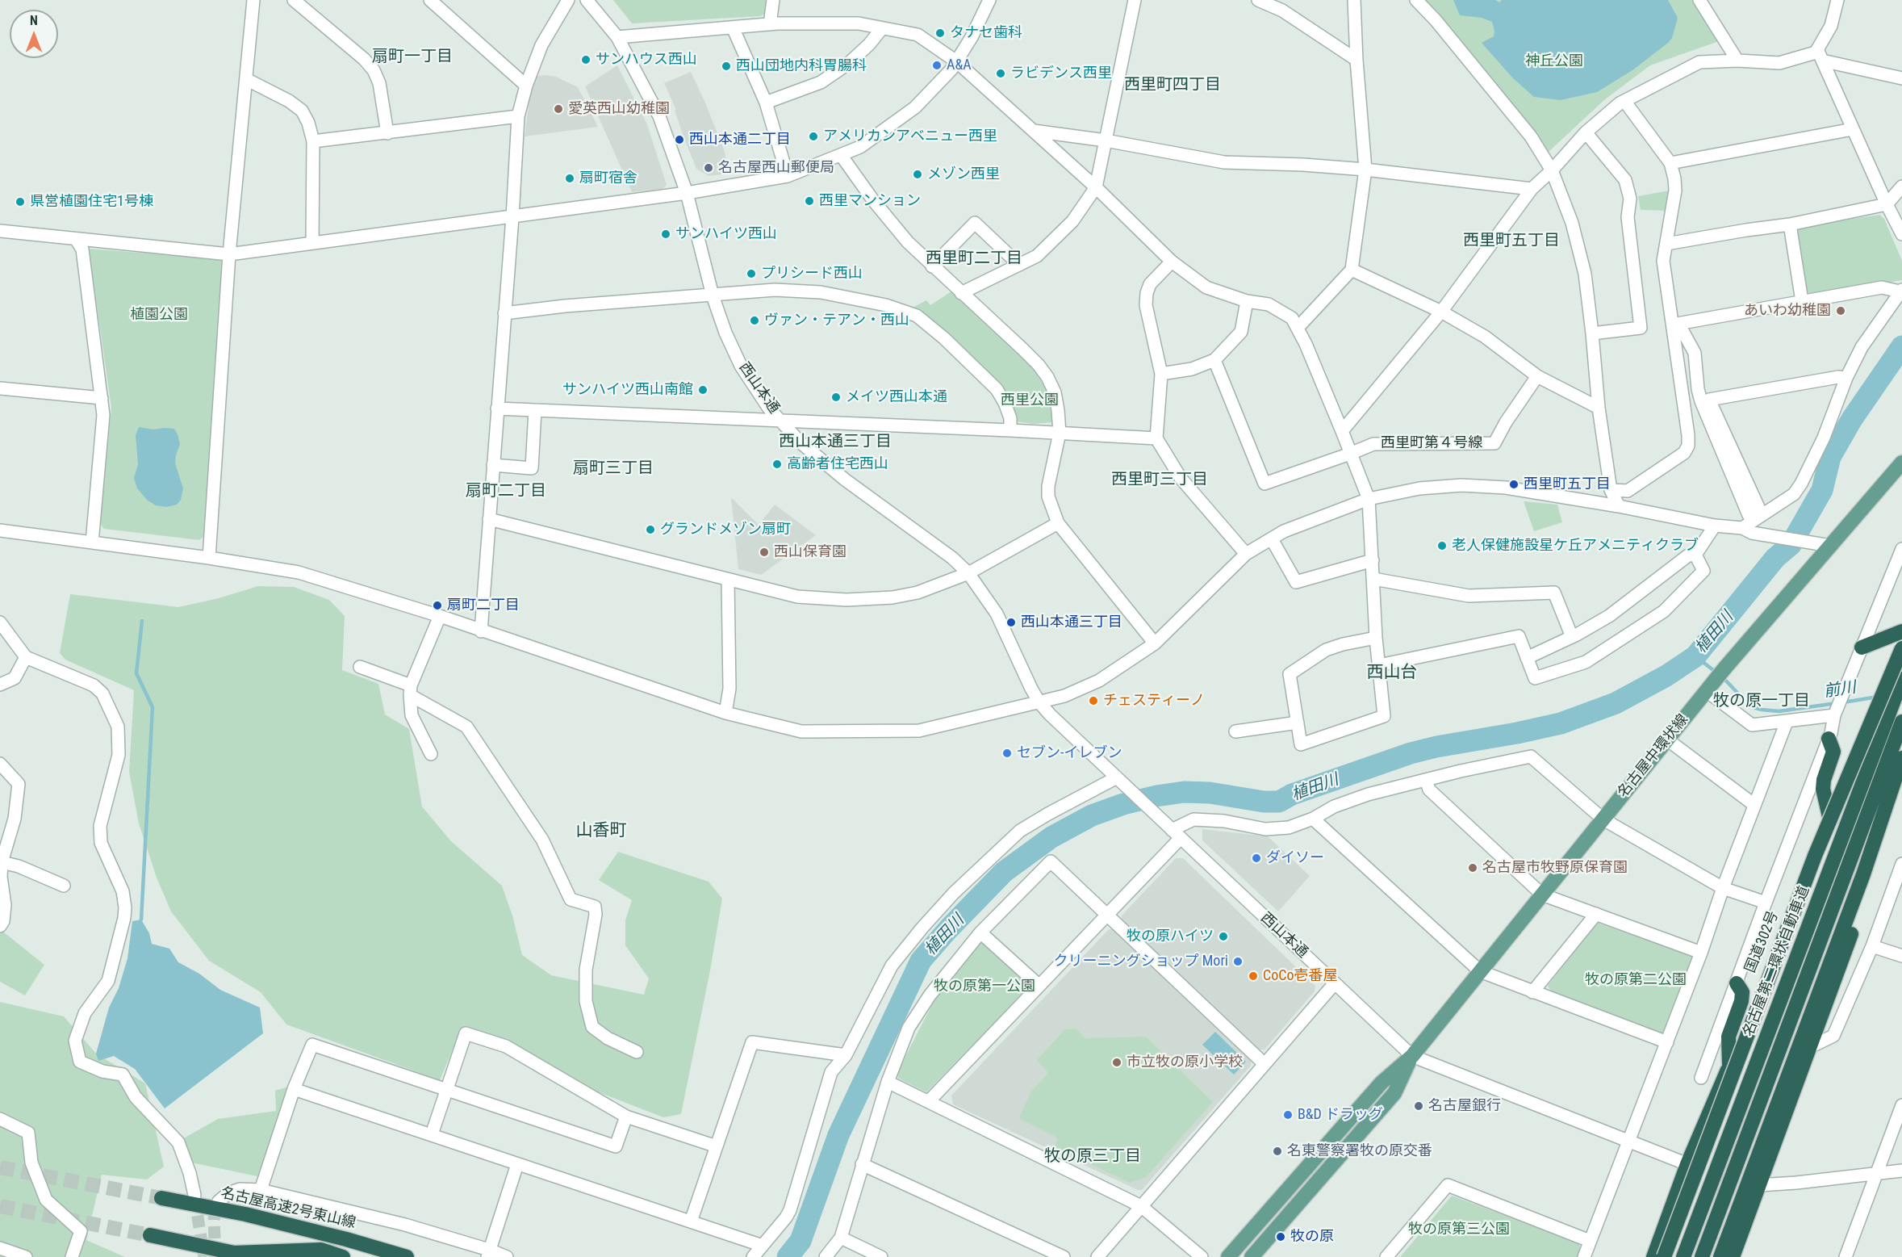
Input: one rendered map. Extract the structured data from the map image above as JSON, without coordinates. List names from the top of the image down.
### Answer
{
  "streets": {
    "highway": ["国道302号", "名古屋第二環状自動車道", "名古屋高速2号東山線"],
    "main road": ["名古屋中環状線"],
    "street": ["西山本通", "西里町第４号線"]
  },
  "crossings": [
    ["西山本通", "名古屋中環状線"]
  ],
  "districts": [
    "扇町一丁目",
    "西里町四丁目",
    "西里町五丁目",
    "西里町二丁目",
    "西山本通三丁目",
    "扇町三丁目",
    "西里町三丁目",
    "扇町二丁目",
    "西山台",
    "牧の原一丁目",
    "山香町",
    "牧の原三丁目"
  ],
  "water": ["植田川", "前川"],
  "parks": [
    "神丘公園",
    "植園公園",
    "西里公園",
    "牧の原第二公園",
    "牧の原第一公園",
    "牧の原第三公園"
  ],
  "places": [
    "タナセ歯科",
    "サンハウス西山",
    "A&A",
    "西山団地内科胃腸科",
    "ラビデンス西里",
    "愛英西山幼稚園",
    "アメリカンアベニュー西里",
    "西山本通二丁目",
    "名古屋西山郵便局",
    "メゾン西里",
    "扇町宿舎",
    "西里マンション",
    "県営植園住宅1号棟",
    "サンハイツ西山",
    "プリシード西山",
    "あいわ幼稚園",
    "ヴァン・テアン・西山",
    "サンハイツ西山南館",
    "メイツ西山本通",
    "高齢者住宅西山",
    "西里町五丁目",
    "グランドメゾン扇町",
    "老人保健施設星ケ丘アメニティクラブ",
    "西山保育園",
    "扇町二丁目",
    "西山本通三丁目",
    "チェスティーノ",
    "セブン-イレブン",
    "ダイソー",
    "名古屋市牧野原保育園",
    "牧の原ハイツ",
    "クリーニングショップ Mori",
    "CoCo壱番屋",
    "市立牧の原小学校",
    "名古屋銀行",
    "B&D ドラッグ",
    "名東警察署牧の原交番",
    "牧の原"
  ],
  "north": "top"
}
